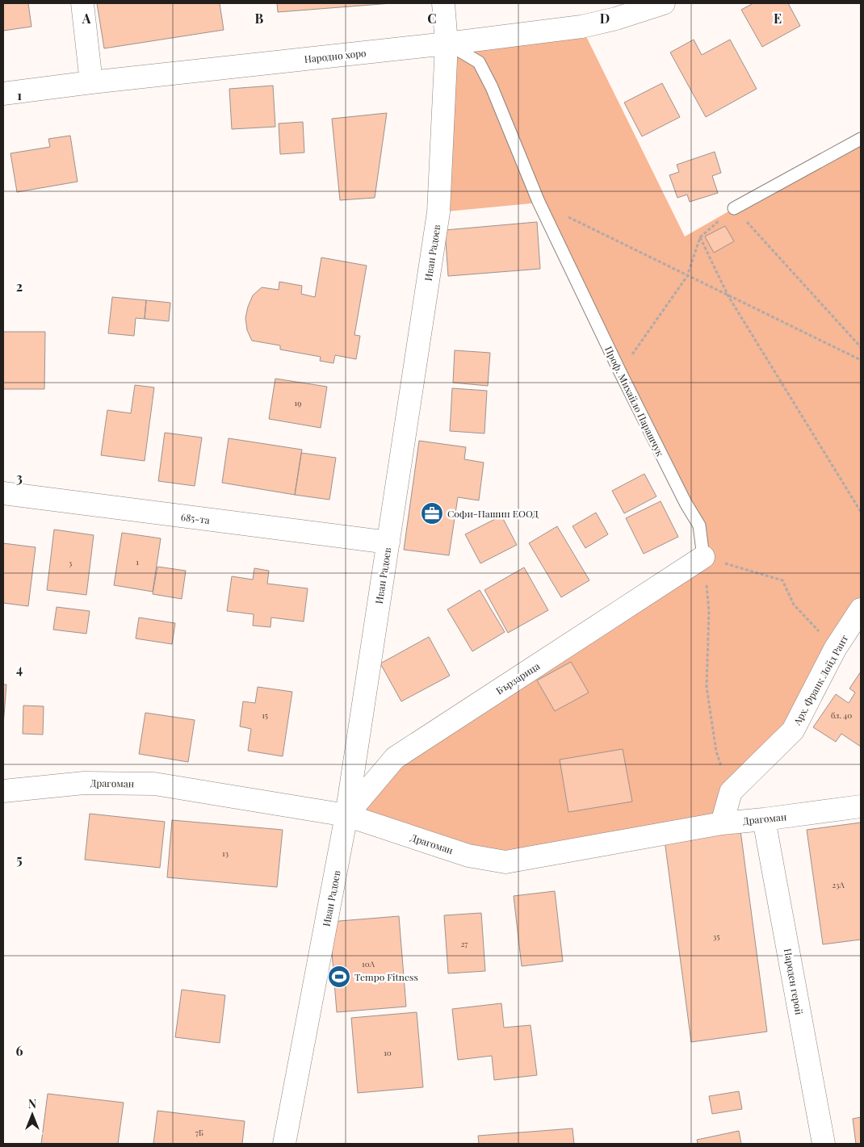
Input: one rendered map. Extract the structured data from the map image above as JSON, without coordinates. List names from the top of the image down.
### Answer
{
  "streets": {
    "street": [
      "Народно хоро",
      "Иван Радоев",
      "685-та",
      "Бързарица",
      "Арх. Франк Лойд Раит",
      "Драгоман",
      "Народен герой"
    ],
    "lane": ["Проф. Михайло Парашчук"]
  },
  "crossings": [
    ["Народно хоро", "Иван Радоев"],
    ["Народно хоро", "Проф. Михайло Парашчук"],
    ["Иван Радоев", "Проф. Михайло Парашчук"],
    ["Иван Радоев", "685-та"],
    ["Иван Радоев", "Бързарица"],
    ["Иван Радоев", "Драгоман"],
    ["Проф. Михайло Парашчук", "Бързарица"],
    ["Бързарица", "Драгоман"],
    ["Арх. Франк Лойд Раит", "Драгоман"],
    ["Драгоман", "Народен герой"]
  ],
  "places": {
    "office": ["Софи-Пашин ЕООД"],
    "sports": ["Tempo Fitness"]
  },
  "house_numbers": [
    "19",
    "1",
    "3",
    "15",
    "бл. 40",
    "13",
    "23А",
    "35",
    "27",
    "10A",
    "10",
    "7Б"
  ],
  "north": "top",
  "grid": {
    "columns": [
      "A",
      "B",
      "C",
      "D",
      "E"
    ],
    "rows": [
      "1",
      "2",
      "3",
      "4",
      "5",
      "6"
    ]
  }
}
